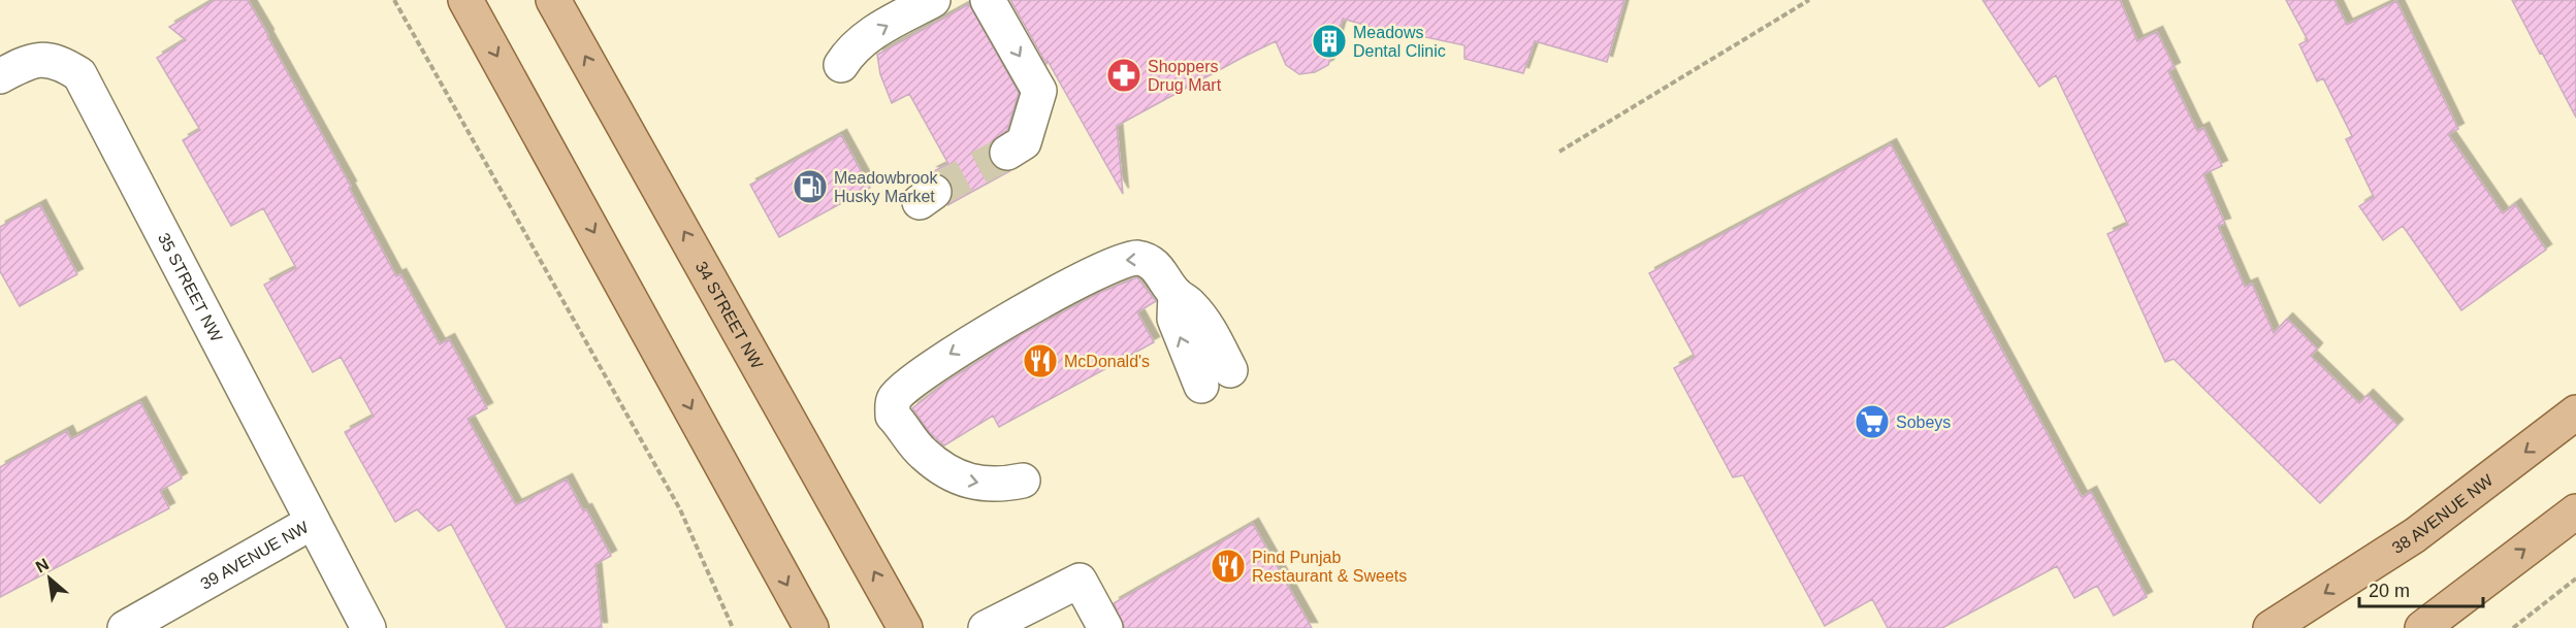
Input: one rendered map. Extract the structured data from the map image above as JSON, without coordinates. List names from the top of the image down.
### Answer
{
  "streets": {
    "main road": ["34 STREET NW", "38 AVENUE NW"],
    "street": ["35 STREET NW", "39 AVENUE NW"]
  },
  "crossings": [
    ["35 STREET NW", "39 AVENUE NW"]
  ],
  "places": {
    "building": ["Meadows Dental Clinic"],
    "pharmacy": ["Shoppers Drug Mart"],
    "fuel station": ["Meadowbrook Husky Market"],
    "restaurant": ["McDonald's", "Pind Punjab Restaurant & Sweets"],
    "supermarket": ["Sobeys"]
  },
  "scale_bar": "20 m",
  "north": "top left"
}
